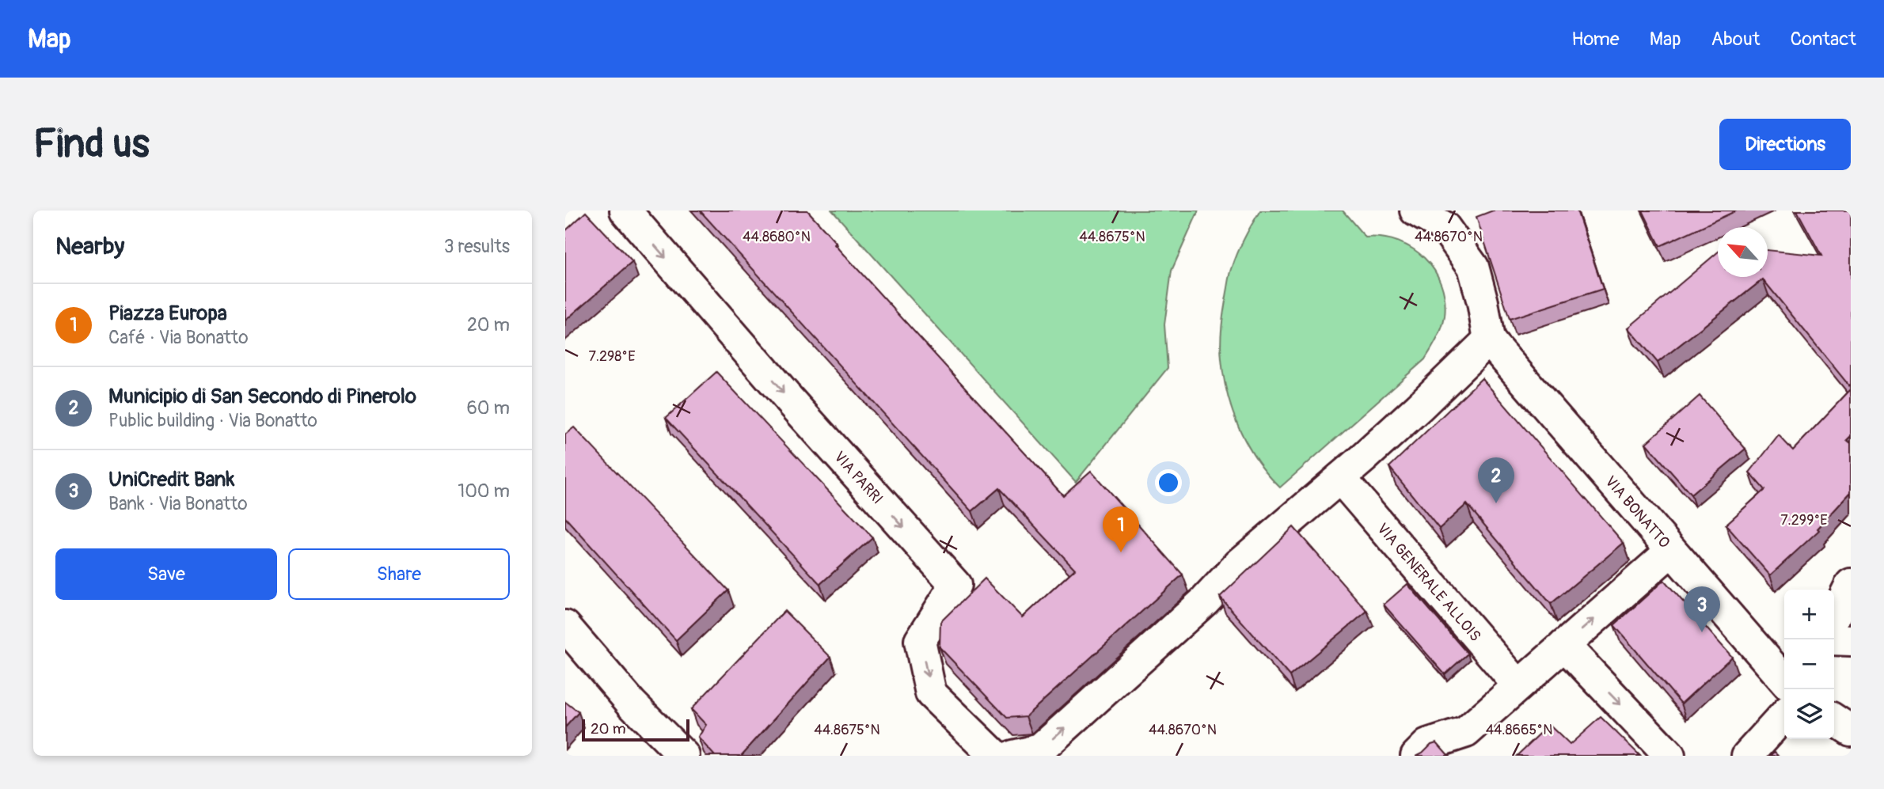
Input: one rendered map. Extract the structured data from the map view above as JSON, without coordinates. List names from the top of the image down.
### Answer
{
  "streets": {
    "street": ["VIA PARRI", "VIA BONATTO", "VIA GENERALE ALLOIS"]
  },
  "one_way": ["VIA PARRI"],
  "scale_bar": "20 m",
  "north": "top left",
  "page": {
    "header": "Map",
    "nav": [
      "Home",
      "Map",
      "About",
      "Contact"
    ],
    "buttons": [
      "Directions",
      ["Save", "Share"]
    ],
    "title": "Find us",
    "heading": ["Nearby", "3 results"],
    "list": [
      {
        "mark": "1",
        "name": "Piazza Europa",
        "note": "Café · Via Bonatto",
        "value": "20 m"
      },
      {
        "mark": "2",
        "name": "Municipio di San Secondo di Pinerolo",
        "note": "Public building · Via Bonatto",
        "value": "60 m"
      },
      {
        "mark": "3",
        "name": "UniCredit Bank",
        "note": "Bank · Via Bonatto",
        "value": "100 m"
      }
    ],
    "pins": ["2", "1", "3"],
    "map_buttons": ["+", "−"],
    "scale": "20 m"
  },
  "coordinates": [
    "44.8680°N",
    "44.8675°N",
    "44.8670°N",
    "7.298°E",
    "7.299°E",
    "44.8665°N"
  ]
}
